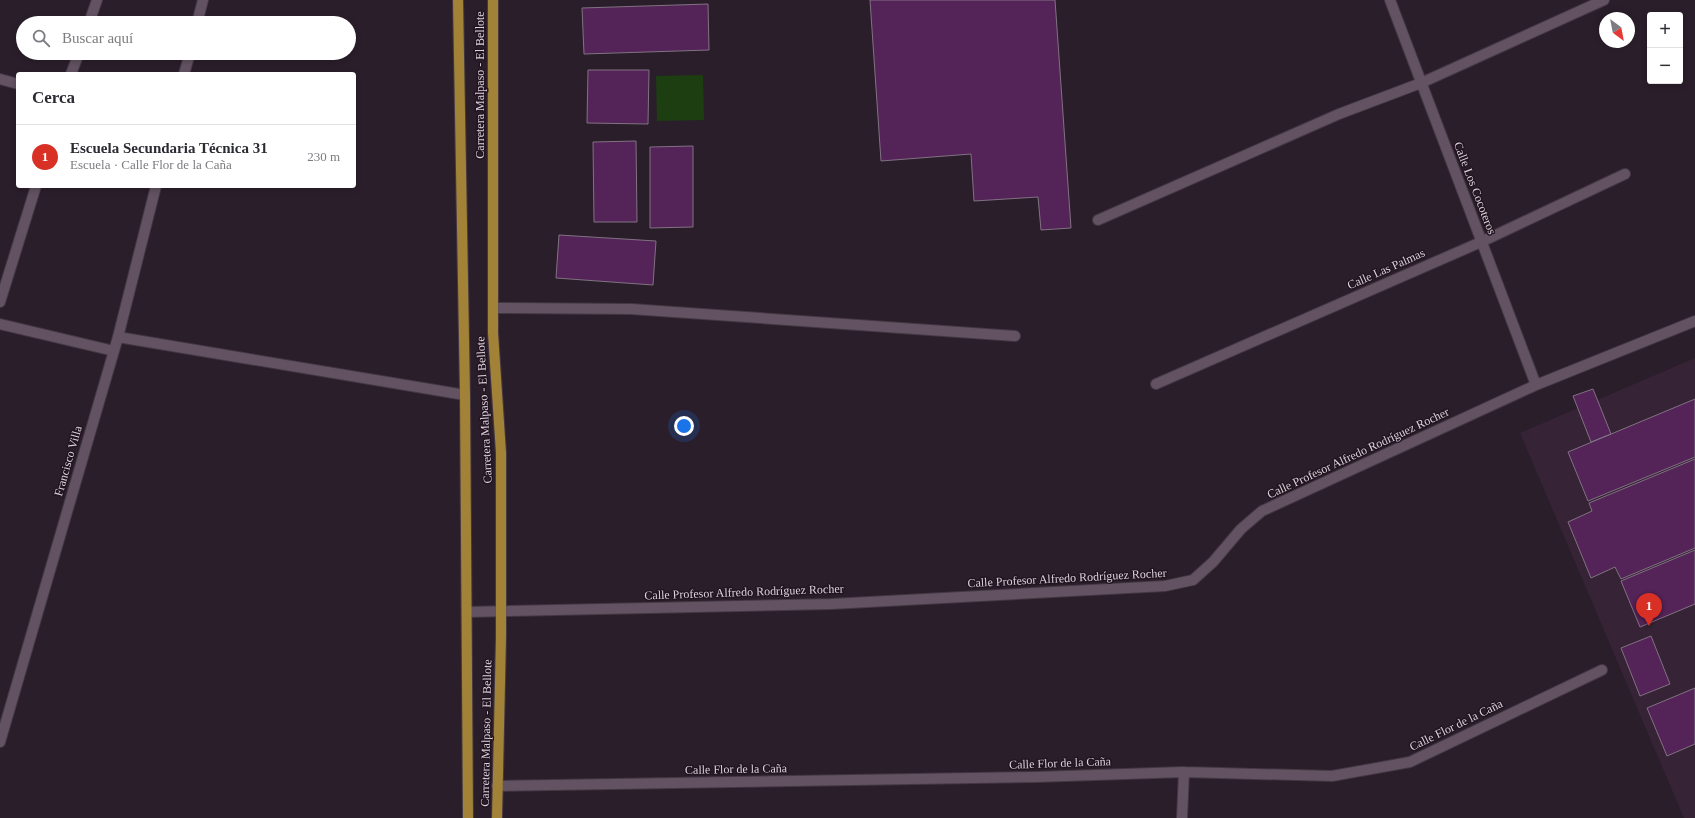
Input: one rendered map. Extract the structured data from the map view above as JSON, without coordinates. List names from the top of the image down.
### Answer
{
  "streets": {
    "main road": ["Carretera Malpaso - El Bellote"],
    "street": [
      "Calle Los Cocoteros",
      "Calle Las Palmas",
      "Calle Profesor Alfredo Rodríguez Rocher",
      "Francisco Villa",
      "Calle Flor de la Caña"
    ]
  },
  "crossings": [
    ["Carretera Malpaso - El Bellote", "Calle Profesor Alfredo Rodríguez Rocher"],
    ["Carretera Malpaso - El Bellote", "Calle Flor de la Caña"],
    ["Calle Los Cocoteros", "Calle Las Palmas"],
    ["Calle Los Cocoteros", "Calle Profesor Alfredo Rodríguez Rocher"]
  ],
  "north": "bottom right",
  "page": {
    "map_buttons": ["+", "−"],
    "search": "Buscar aquí",
    "heading": "Cerca",
    "list": [
      {
        "mark": "1",
        "name": "Escuela Secundaria Técnica 31",
        "note": "Escuela · Calle Flor de la Caña",
        "value": "230 m"
      }
    ],
    "pins": "1"
  }
}
